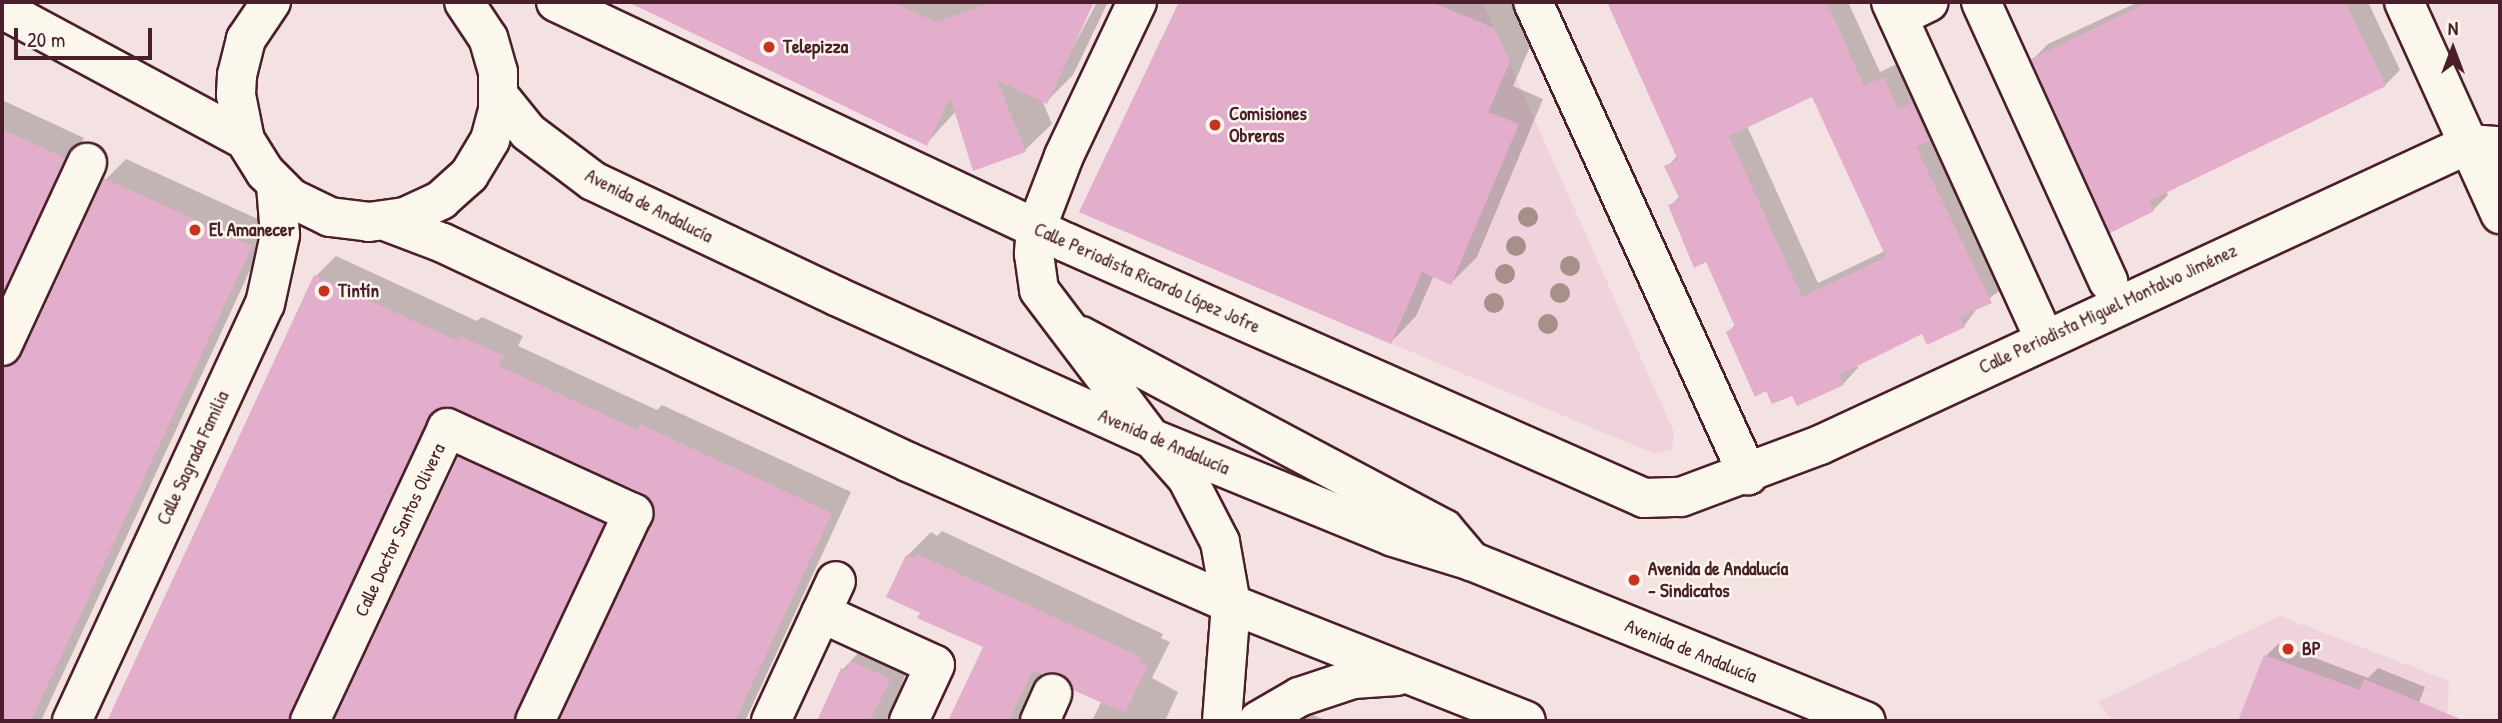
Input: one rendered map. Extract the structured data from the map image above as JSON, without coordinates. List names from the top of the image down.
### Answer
{
  "streets": {
    "street": [
      "Avenida de Andalucía",
      "Calle Periodista Ricardo López Jofre",
      "Calle Periodista Miguel Montalvo Jiménez",
      "Calle Sagrada Familia",
      "Calle Doctor Santos Olivera"
    ]
  },
  "crossings": [
    ["Calle Periodista Ricardo López Jofre", "Calle Periodista Miguel Montalvo Jiménez"]
  ],
  "places": [
    "Telepizza",
    "Comisiones Obreras",
    "El Amanecer",
    "Tintín",
    "Avenida de Andalucía - Sindicatos",
    "BP"
  ],
  "scale_bar": "20 m",
  "north": "top"
}
